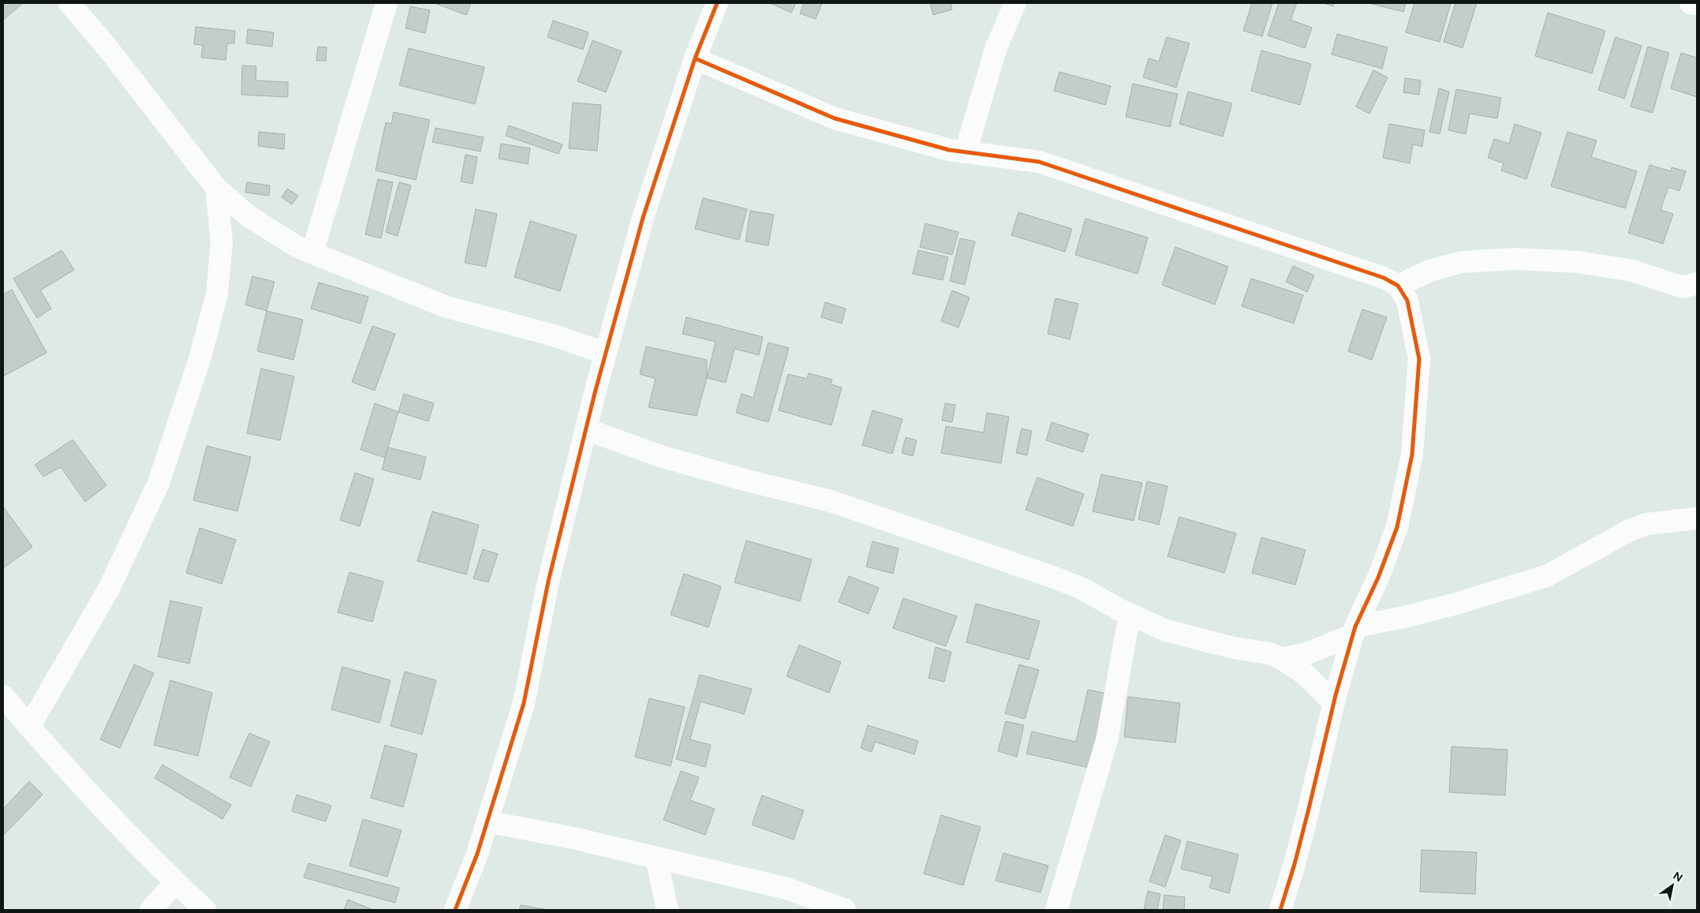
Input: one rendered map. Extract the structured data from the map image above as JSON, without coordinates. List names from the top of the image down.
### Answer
{
  "north": "top right"
}
